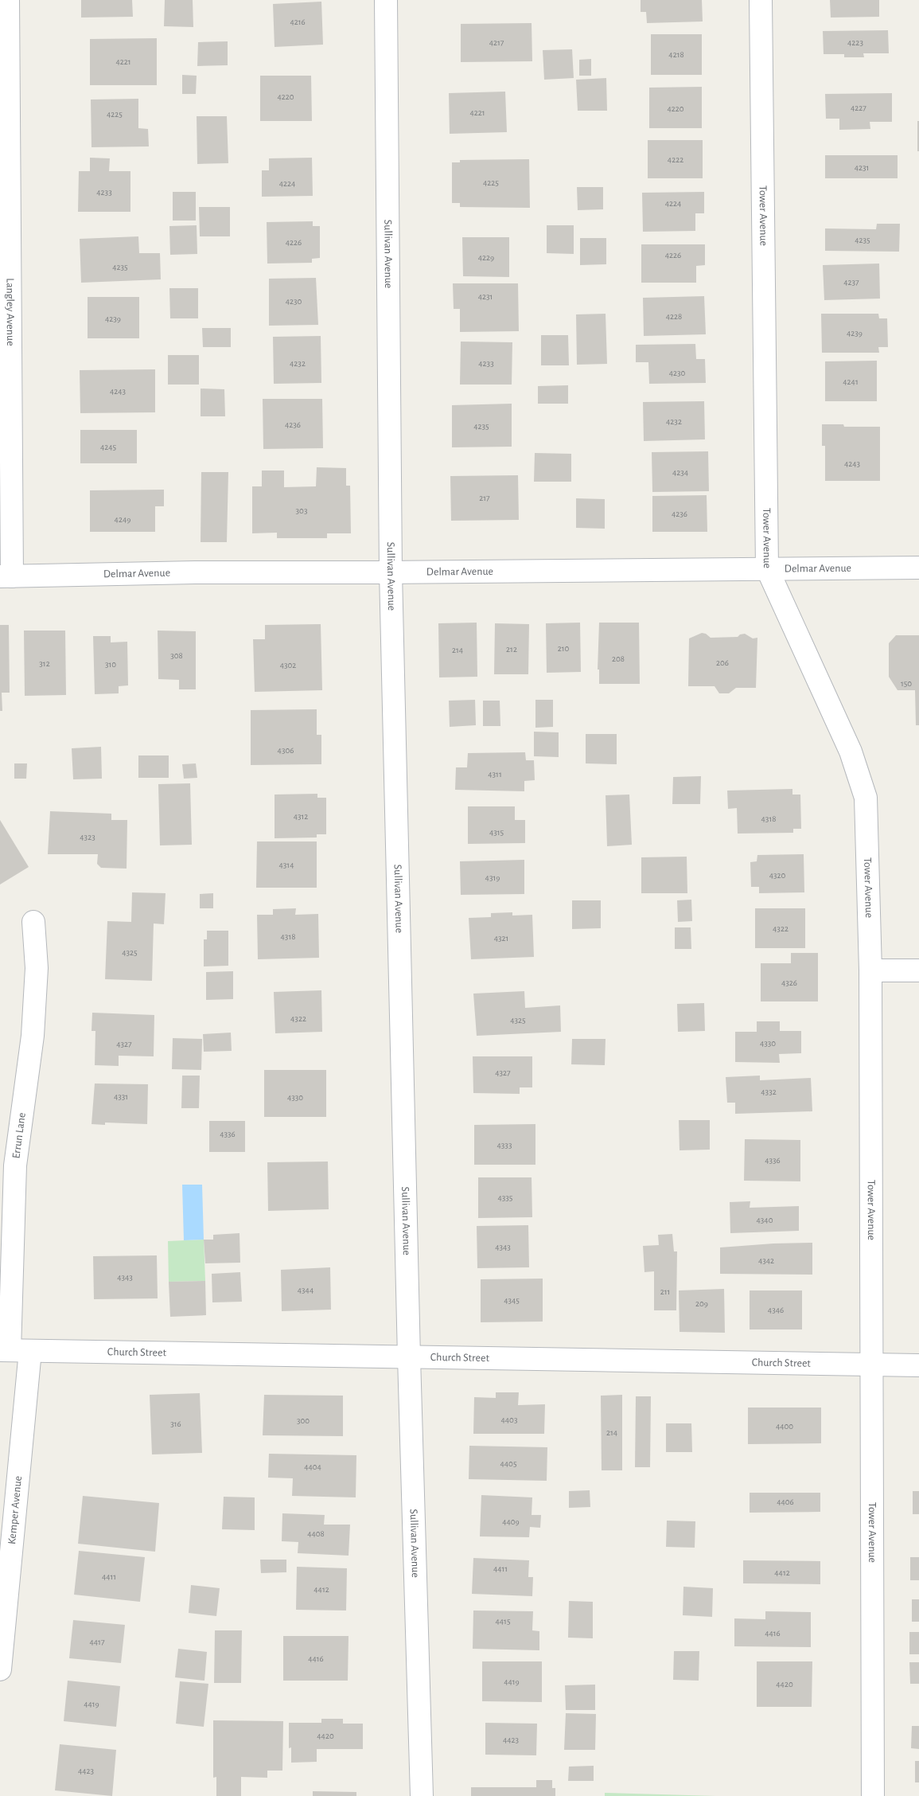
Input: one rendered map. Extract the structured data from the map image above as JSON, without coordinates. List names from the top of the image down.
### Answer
{
  "streets": {
    "street": [
      "Tower Avenue",
      "Sullivan Avenue",
      "Langley Avenue",
      "Delmar Avenue",
      "Errun Lane",
      "Church Street",
      "Kemper Avenue"
    ]
  },
  "crossings": [
    ["Tower Avenue", "Delmar Avenue"],
    ["Tower Avenue", "Church Street"],
    ["Sullivan Avenue", "Delmar Avenue"],
    ["Sullivan Avenue", "Church Street"],
    ["Langley Avenue", "Delmar Avenue"],
    ["Errun Lane", "Church Street"],
    ["Church Street", "Kemper Avenue"]
  ],
  "house_numbers": [
    "4216",
    "4217",
    "4223",
    "4218",
    "4221",
    "4220",
    "4227",
    "4220",
    "4221",
    "4225",
    "4222",
    "4231",
    "4225",
    "4224",
    "4233",
    "4224",
    "4235",
    "4226",
    "4226",
    "4229",
    "4235",
    "4237",
    "4231",
    "4230",
    "4228",
    "4239",
    "4239",
    "4232",
    "4233",
    "4230",
    "4241",
    "4243",
    "4232",
    "4236",
    "4235",
    "4245",
    "4243",
    "4234",
    "217",
    "303",
    "4236",
    "4249",
    "210",
    "212",
    "214",
    "308",
    "208",
    "206",
    "312",
    "310",
    "4302",
    "150",
    "4306",
    "4311",
    "4312",
    "4318",
    "4315",
    "4323",
    "4314",
    "4320",
    "4319",
    "4322",
    "4318",
    "4321",
    "4325",
    "4326",
    "4322",
    "4325",
    "4330",
    "4327",
    "4327",
    "4332",
    "4331",
    "4330",
    "4336",
    "4333",
    "4336",
    "4335",
    "4340",
    "4343",
    "4342",
    "4343",
    "4344",
    "211",
    "4345",
    "209",
    "4346",
    "4403",
    "300",
    "316",
    "4400",
    "214",
    "4405",
    "4404",
    "4406",
    "4409",
    "4408",
    "4411",
    "4412",
    "4411",
    "4412",
    "4415",
    "4416",
    "4417",
    "4416",
    "4419",
    "4420",
    "4419",
    "4420",
    "4423",
    "4423"
  ]
}
